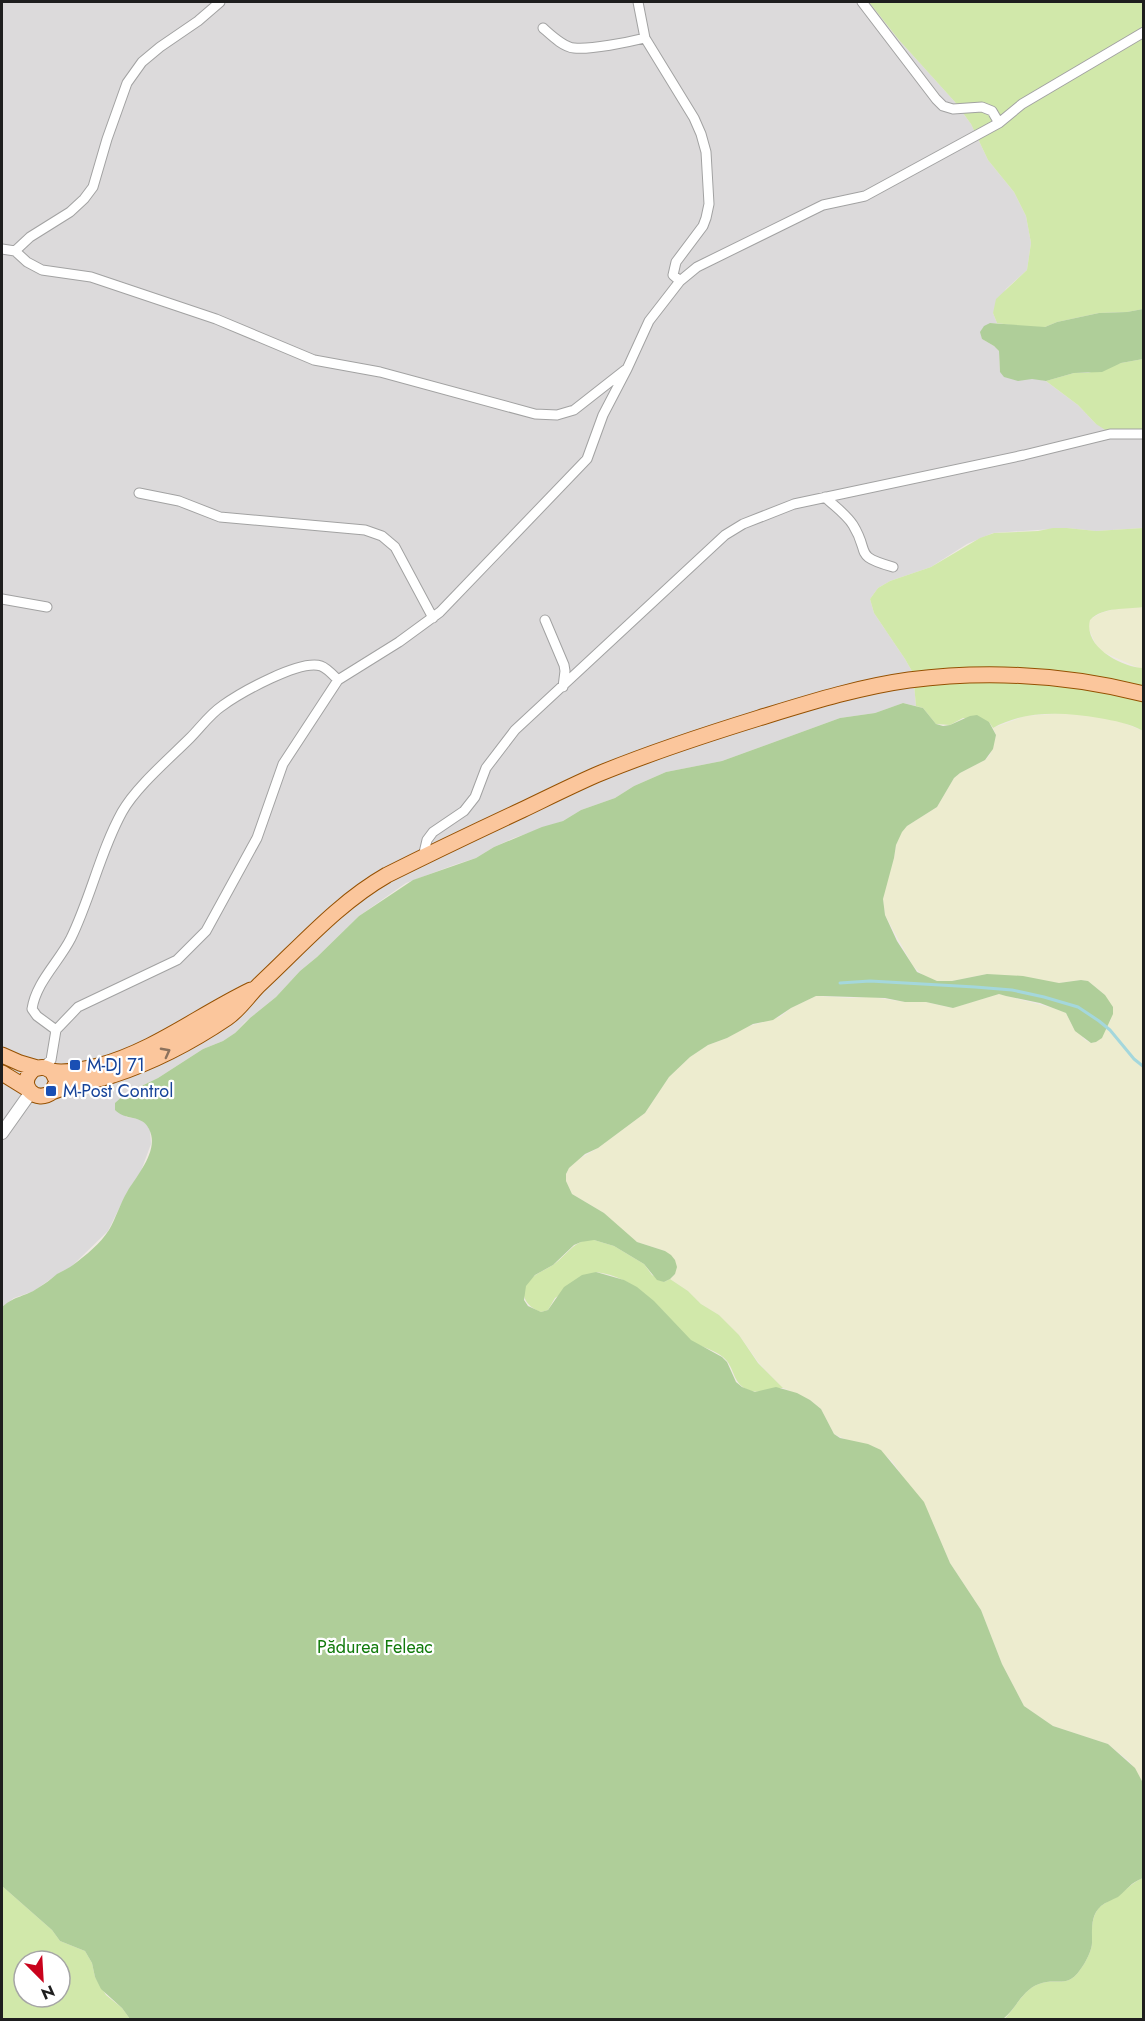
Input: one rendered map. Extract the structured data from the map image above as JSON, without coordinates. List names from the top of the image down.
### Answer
{
  "parks": ["Pădurea Feleac"],
  "places": {
    "transit": ["M-DJ 71", "M-Post Control"]
  },
  "north": "bottom right"
}
